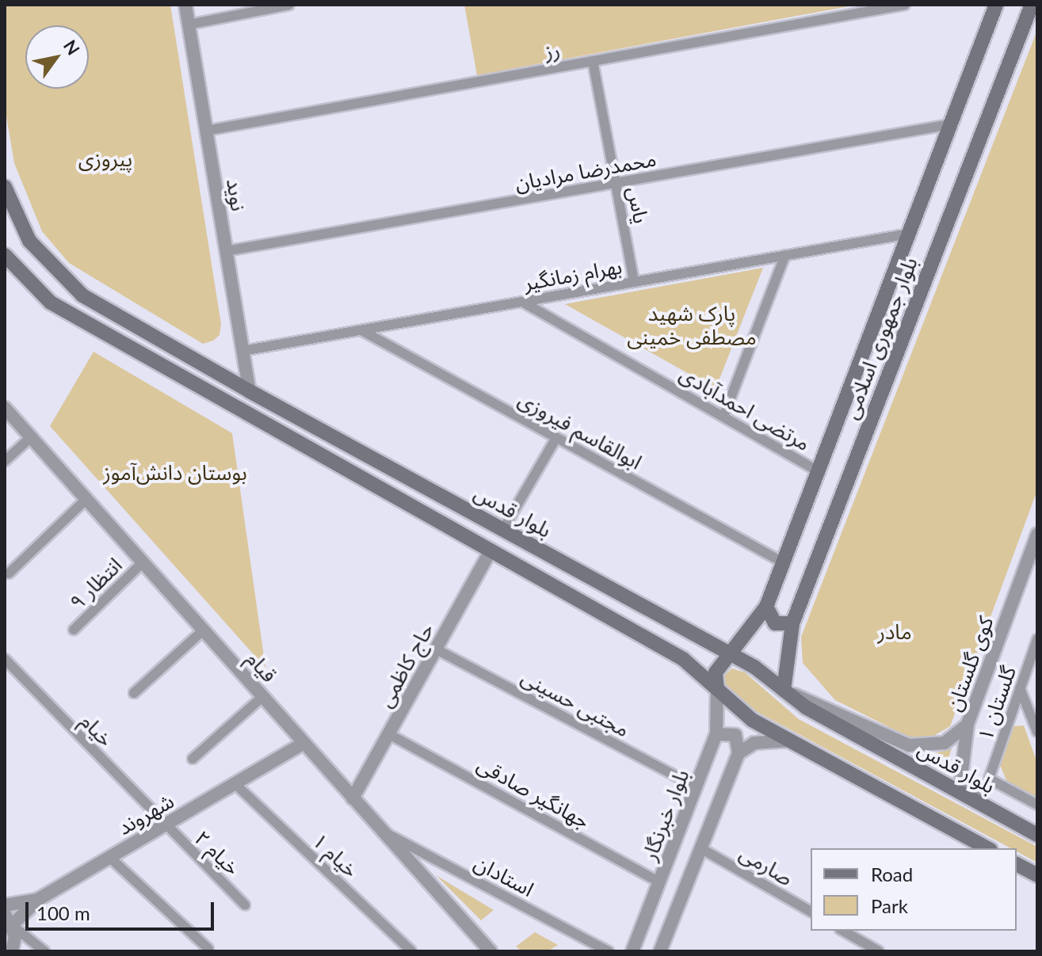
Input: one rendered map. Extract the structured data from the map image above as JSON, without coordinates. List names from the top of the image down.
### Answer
{
  "streets": {
    "main road": ["بلوار جمهوری اسلامی", "بلوار قدس"],
    "street": [
      "رز",
      "محمدرضا مرادیان",
      "نوید",
      "یاس",
      "بهرام زمانگیر",
      "مرتضی احمدآبادی",
      "ابوالقاسم فیروزی",
      "انتظار ۹",
      "کوی گلستان",
      "حاج کاظمی",
      "قیام",
      "مجتبی حسینی",
      "گلستان ۱",
      "خیام",
      "جهانگیر صادقی",
      "شهروند",
      "بلوار خبرنگار",
      "خیام ۲",
      "خیام ۱",
      "صارمی",
      "استادان"
    ]
  },
  "crossings": [
    ["رز", "نوید"],
    ["رز", "یاس"],
    ["محمدرضا مرادیان", "نوید"],
    ["محمدرضا مرادیان", "یاس"],
    ["محمدرضا مرادیان", "بلوار جمهوری اسلامی"],
    ["نوید", "بهرام زمانگیر"],
    ["نوید", "بلوار قدس"],
    ["یاس", "بهرام زمانگیر"],
    ["بهرام زمانگیر", "بلوار جمهوری اسلامی"],
    ["بهرام زمانگیر", "مرتضی احمدآبادی"],
    ["بهرام زمانگیر", "ابوالقاسم فیروزی"],
    ["بلوار جمهوری اسلامی", "مرتضی احمدآبادی"],
    ["بلوار جمهوری اسلامی", "ابوالقاسم فیروزی"],
    ["بلوار جمهوری اسلامی", "بلوار قدس"],
    ["بلوار جمهوری اسلامی", "بلوار خبرنگار"],
    ["بلوار قدس", "کوی گلستان"],
    ["انتظار ۹", "قیام"],
    ["حاج کاظمی", "قیام"],
    ["حاج کاظمی", "مجتبی حسینی"],
    ["حاج کاظمی", "جهانگیر صادقی"],
    ["قیام", "شهروند"],
    ["قیام", "استادان"],
    ["مجتبی حسینی", "بلوار خبرنگار"],
    ["خیام", "شهروند"],
    ["خیام", "خیام ۲"],
    ["جهانگیر صادقی", "بلوار خبرنگار"],
    ["شهروند", "خیام ۲"],
    ["شهروند", "خیام ۱"]
  ],
  "parks": [
    "پیروزی",
    "پارک شهید مصطفی خمینی",
    "بوستان دانش‌آموز",
    "مادر"
  ],
  "legend": ["Road", "Park"],
  "scale_bar": "100 m",
  "north": "top right"
}
